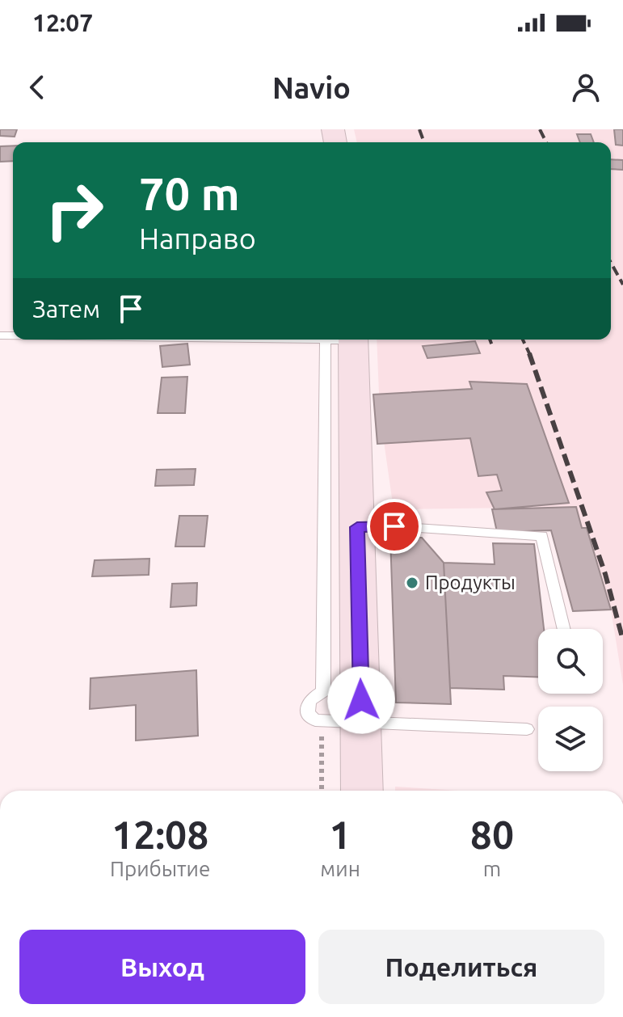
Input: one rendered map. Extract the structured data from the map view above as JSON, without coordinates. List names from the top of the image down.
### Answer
{
  "places": ["Продукты"],
  "page": {
    "status": "12:07",
    "header": "Navio",
    "turn": ["70 m", "Направо"],
    "then": "Затем",
    "eta": [
      "12:08",
      "Прибытие",
      "1",
      "мин",
      "80",
      "m"
    ],
    "buttons": ["Выход", "Поделиться"]
  }
}
